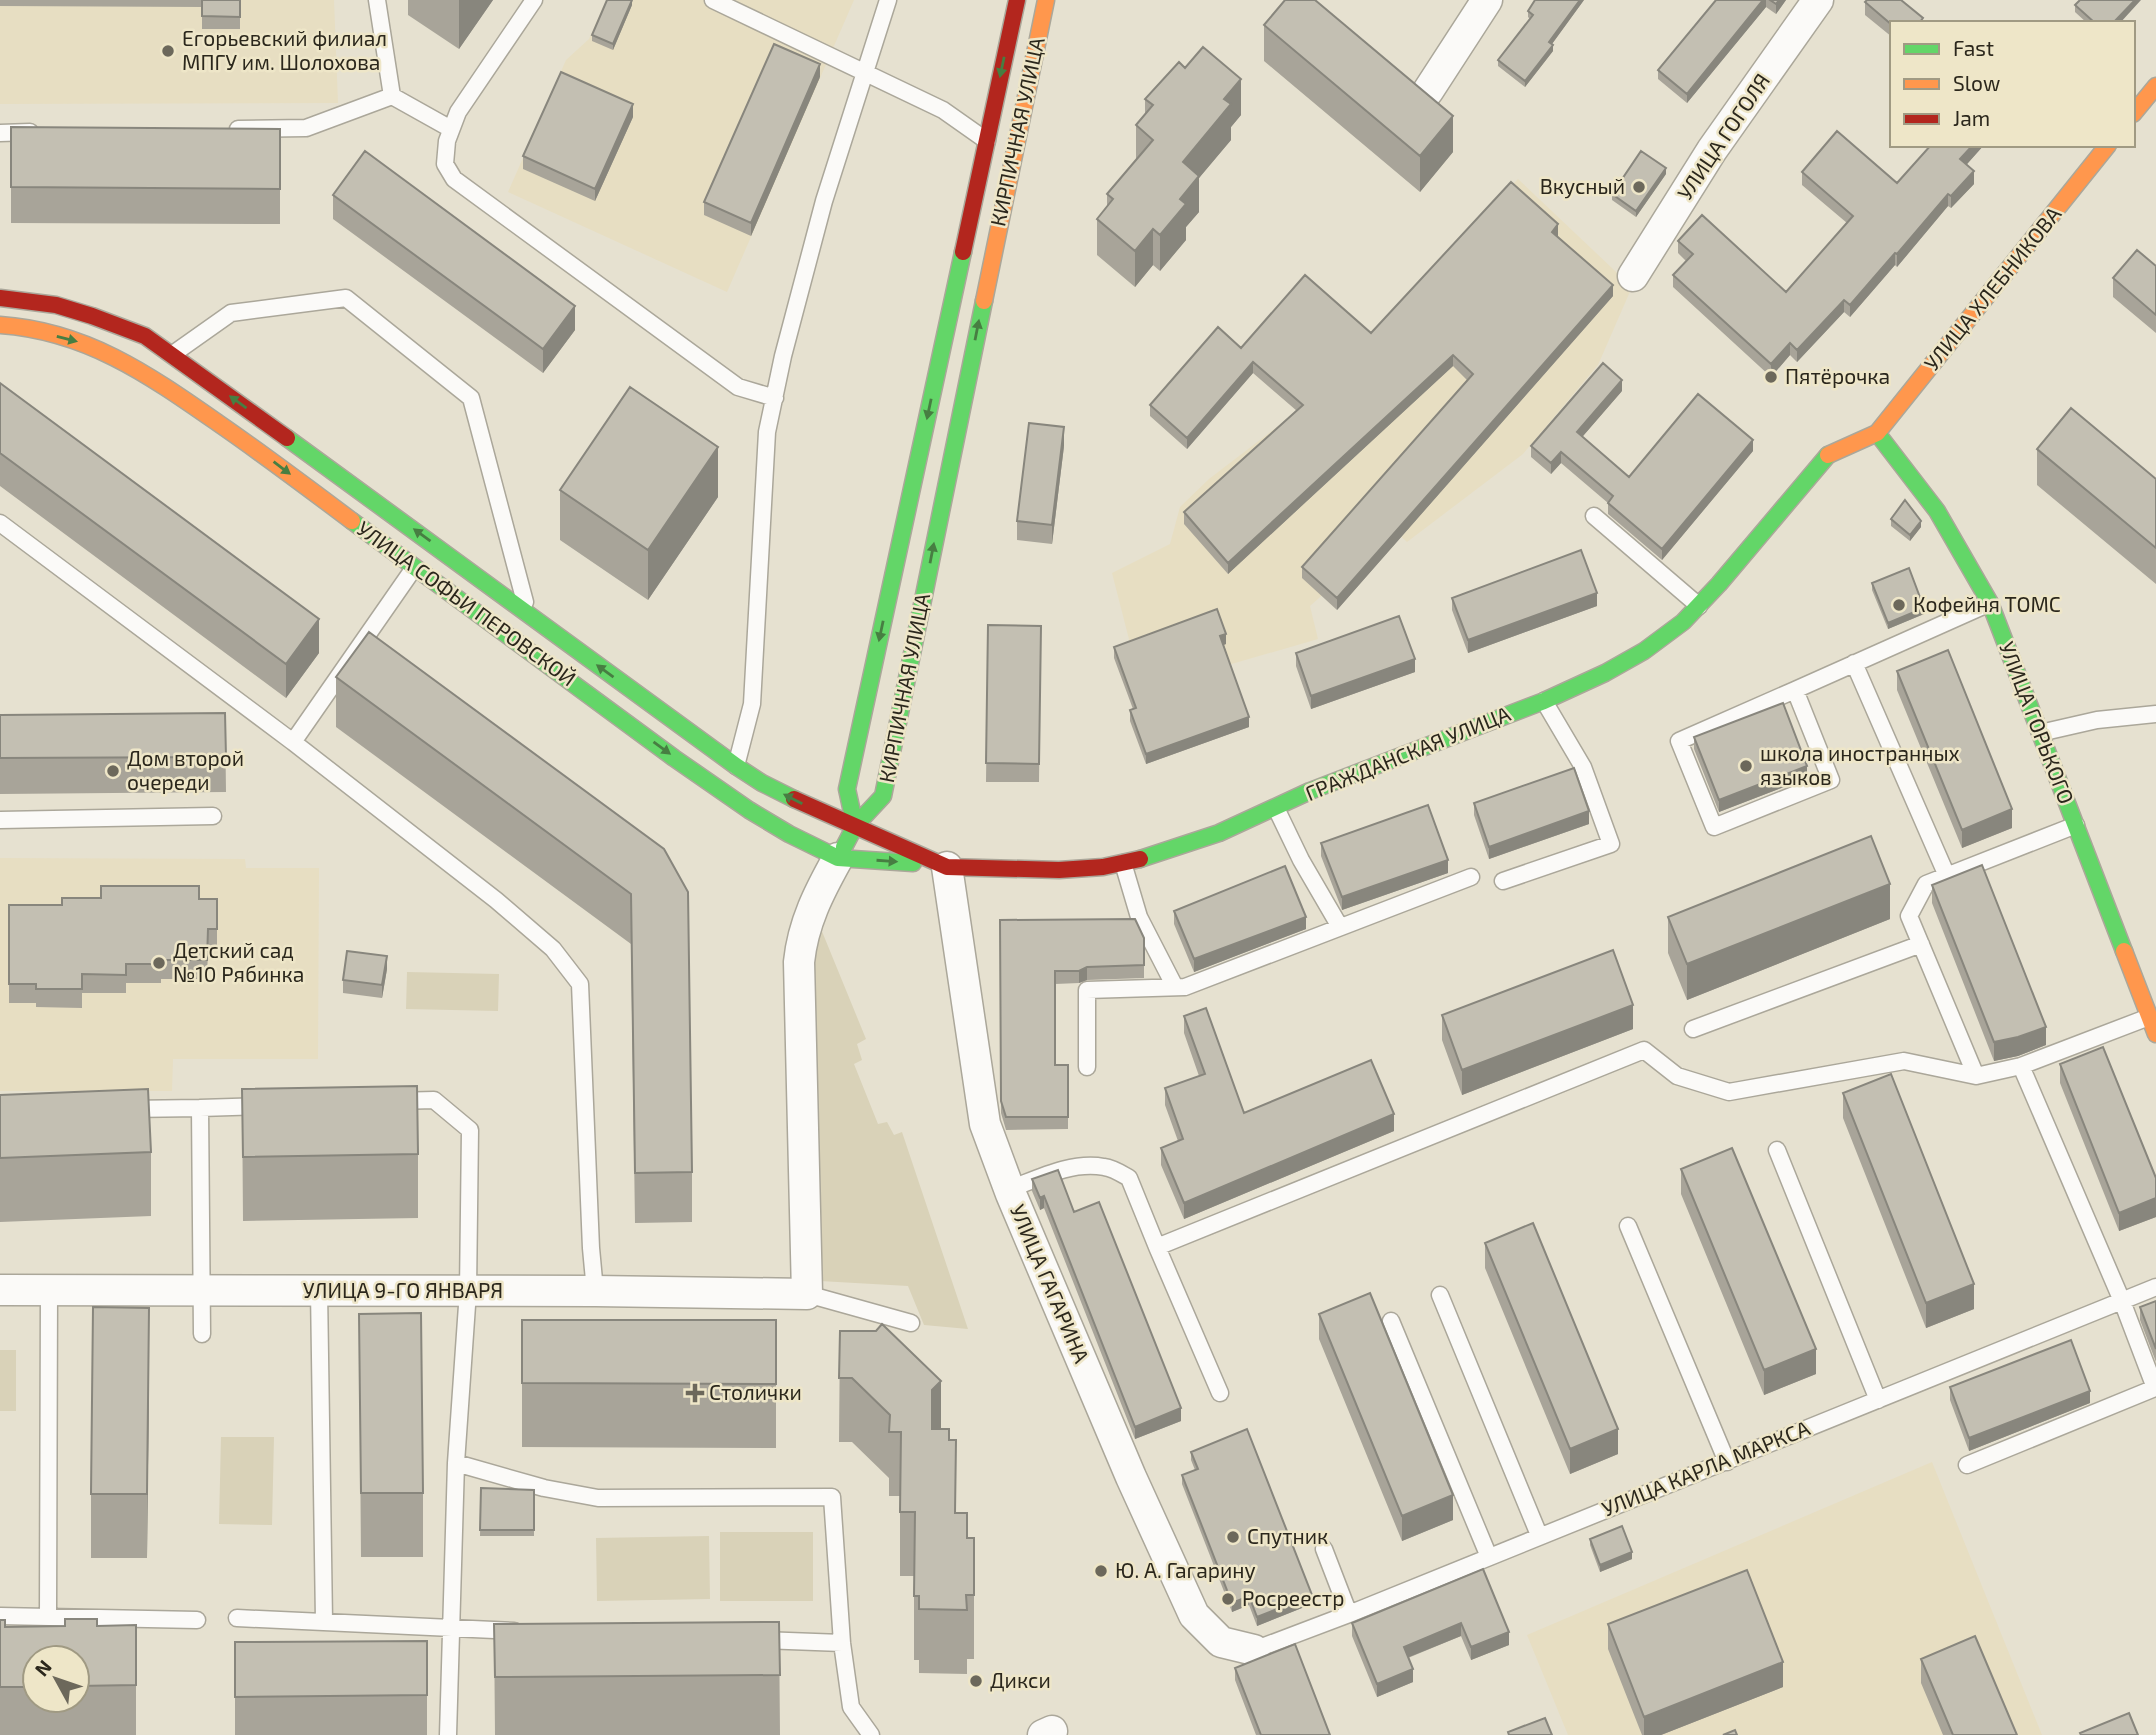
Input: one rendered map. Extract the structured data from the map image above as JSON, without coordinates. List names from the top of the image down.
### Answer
{
  "streets": {
    "street": [
      "КИРПИЧНАЯ УЛИЦА",
      "УЛИЦА ГОГОЛЯ",
      "УЛИЦА ХЛЕБНИКОВА",
      "УЛИЦА СОФЬИ ПЕРОВСКОЙ",
      "УЛИЦА ГОРЬКОГО",
      "ГРАЖДАНСКАЯ УЛИЦА",
      "УЛИЦА ГАГАРИНА",
      "УЛИЦА 9-ГО ЯНВАРЯ"
    ],
    "lane": ["УЛИЦА КАРЛА МАРКСА"]
  },
  "crossings": [
    ["КИРПИЧНАЯ УЛИЦА", "УЛИЦА СОФЬИ ПЕРОВСКОЙ"],
    ["КИРПИЧНАЯ УЛИЦА", "ГРАЖДАНСКАЯ УЛИЦА"],
    ["УЛИЦА ХЛЕБНИКОВА", "УЛИЦА ГОРЬКОГО"],
    ["УЛИЦА ХЛЕБНИКОВА", "ГРАЖДАНСКАЯ УЛИЦА"],
    ["УЛИЦА СОФЬИ ПЕРОВСКОЙ", "ГРАЖДАНСКАЯ УЛИЦА"],
    ["УЛИЦА СОФЬИ ПЕРОВСКОЙ", "УЛИЦА ГАГАРИНА"],
    ["УЛИЦА ГОРЬКОГО", "ГРАЖДАНСКАЯ УЛИЦА"],
    ["ГРАЖДАНСКАЯ УЛИЦА", "УЛИЦА ГАГАРИНА"],
    ["УЛИЦА ГАГАРИНА", "УЛИЦА КАРЛА МАРКСА"]
  ],
  "places": {
    "other": [
      "Егорьевский филиал МПГУ им. Шолохова",
      "Вкусный",
      "Пятёрочка",
      "Кофейня ТОМС",
      "школа иностранных языков",
      "Дом второй очереди",
      "Детский сад №10 Рябинка",
      "Спутник",
      "Ю. А. Гагарину",
      "Росреестр",
      "Дикси"
    ],
    "health": ["Столички"]
  },
  "legend": ["Fast", "Slow", "Jam"],
  "north": "top left"
}
